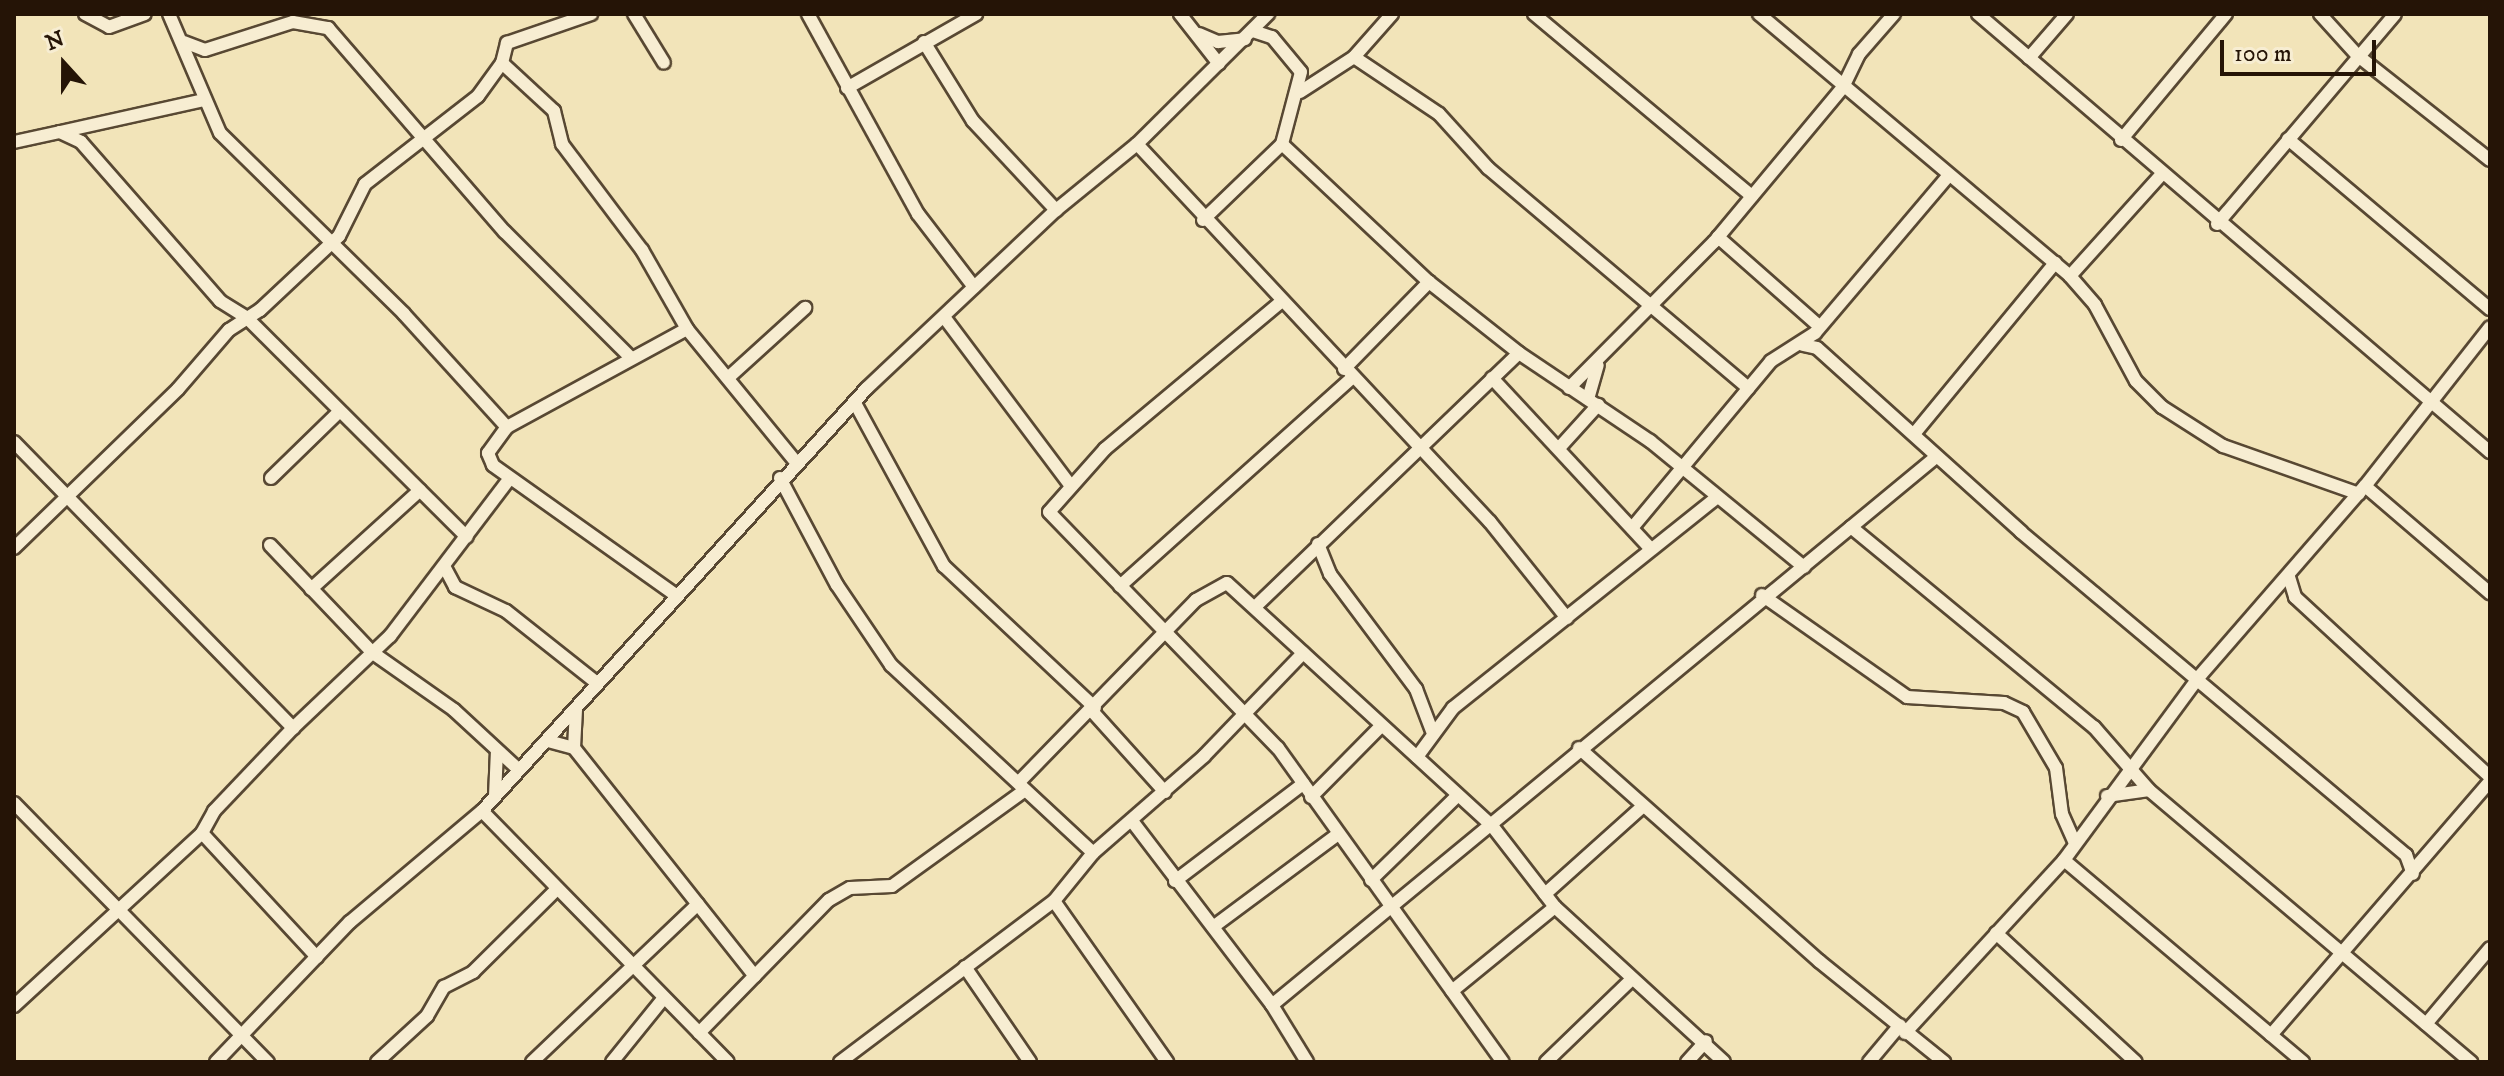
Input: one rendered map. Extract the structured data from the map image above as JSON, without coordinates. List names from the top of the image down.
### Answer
{
  "scale_bar": "100 m",
  "north": "top"
}
